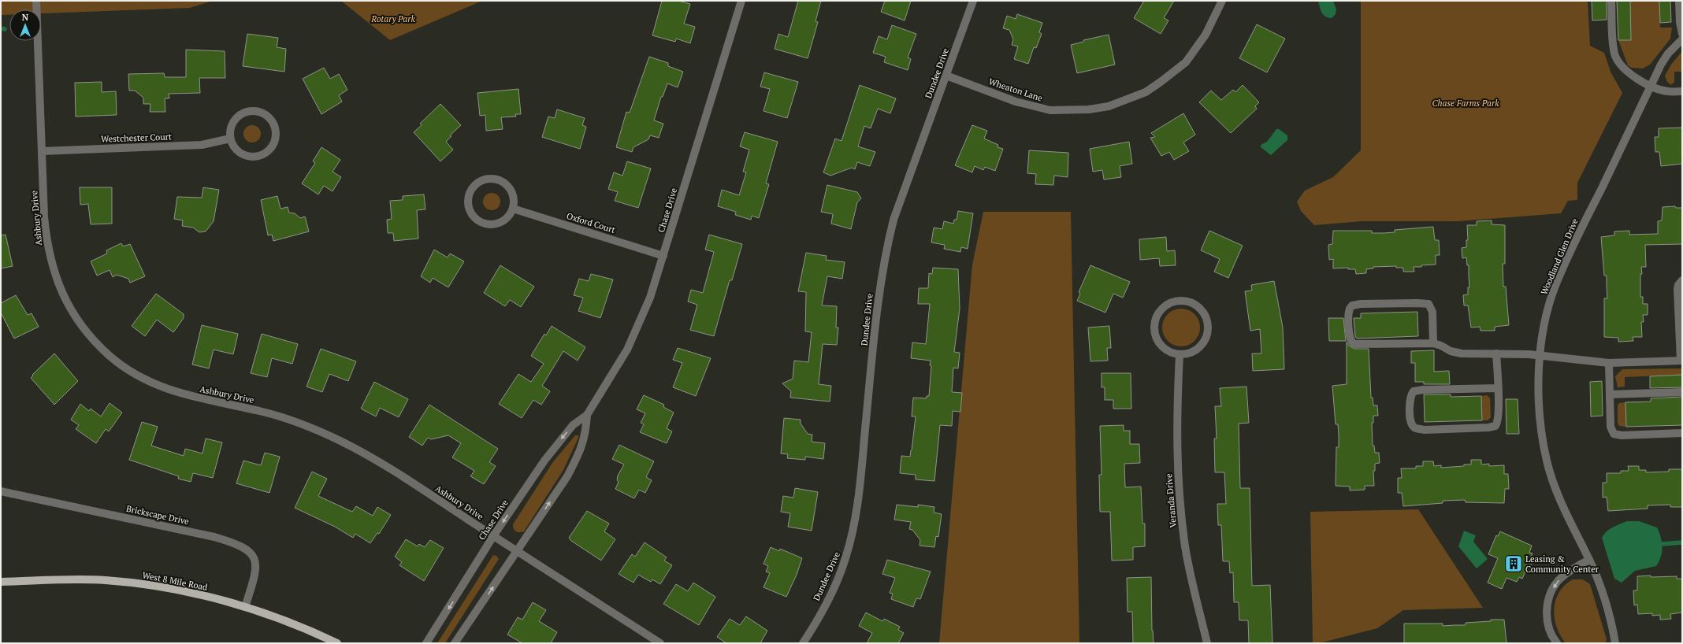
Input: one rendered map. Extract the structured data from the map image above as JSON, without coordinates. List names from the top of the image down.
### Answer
{
  "streets": {
    "main road": ["West 8 Mile Road"],
    "street": [
      "Dundee Drive",
      "Wheaton Lane",
      "Westchester Court",
      "Chase Drive",
      "Ashbury Drive",
      "Oxford Court",
      "Woodland Glen Drive",
      "Veranda Drive",
      "Brickscape Drive"
    ]
  },
  "crossings": [
    ["Dundee Drive", "Wheaton Lane"],
    ["Westchester Court", "Ashbury Drive"],
    ["Chase Drive", "Ashbury Drive"],
    ["Chase Drive", "Oxford Court"],
    ["Brickscape Drive", "West 8 Mile Road"]
  ],
  "parks": ["Rotary Park", "Chase Farms Park"],
  "places": {
    "building": ["Leasing & Community Center"]
  },
  "north": "top"
}
